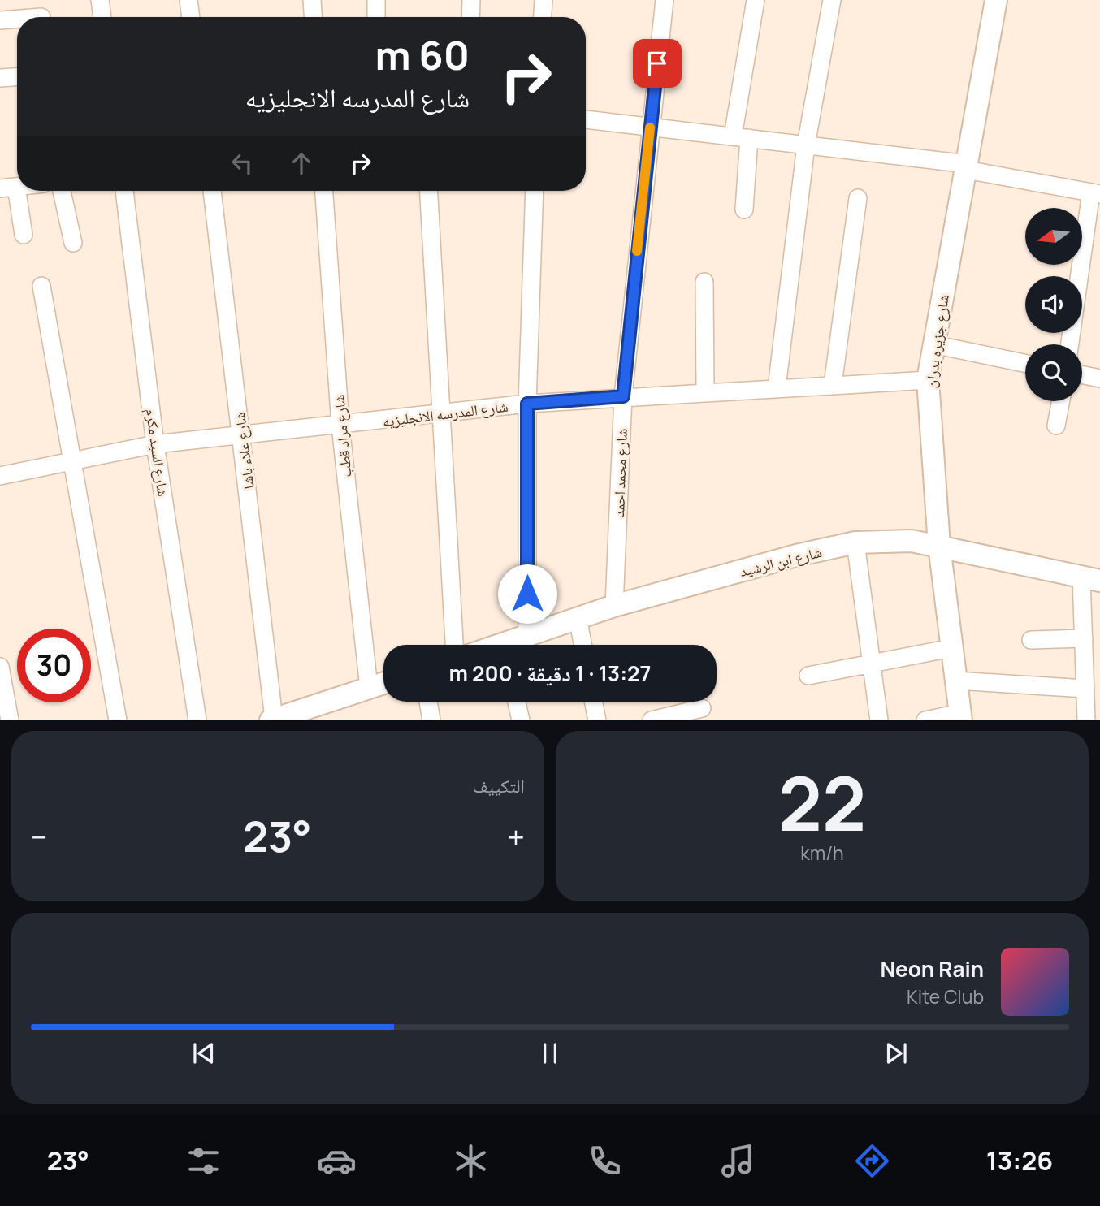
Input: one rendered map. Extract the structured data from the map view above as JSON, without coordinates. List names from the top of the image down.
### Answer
{
  "streets": {
    "street": [
      "شارع جزيره بدران",
      "شارع المدرسه الانجليزيه",
      "شارع مراد قطب",
      "شارع علاء باشا",
      "شارع السيد مكرم",
      "شارع محمد احمد",
      "شارع ابن الرشيد"
    ]
  },
  "crossings": [
    ["شارع جزيره بدران", "شارع المدرسه الانجليزيه"],
    ["شارع جزيره بدران", "شارع ابن الرشيد"],
    ["شارع المدرسه الانجليزيه", "شارع مراد قطب"],
    ["شارع المدرسه الانجليزيه", "شارع علاء باشا"],
    ["شارع المدرسه الانجليزيه", "شارع السيد مكرم"],
    ["شارع المدرسه الانجليزيه", "شارع محمد احمد"],
    ["شارع محمد احمد", "شارع ابن الرشيد"]
  ],
  "north": "left",
  "page": {
    "turn": ["60 m", "شارع المدرسه الانجليزيه"],
    "limit": "30",
    "trip": "13:27 · 1 دقيقة · 200 m",
    "tile": [
      ["22", "km/h"],
      "التكييف"
    ],
    "heat": ["−", "23°", "+"],
    "song": ["Neon Rain", "Kite Club"],
    "tabs": ["13:26", "23°"]
  }
}
